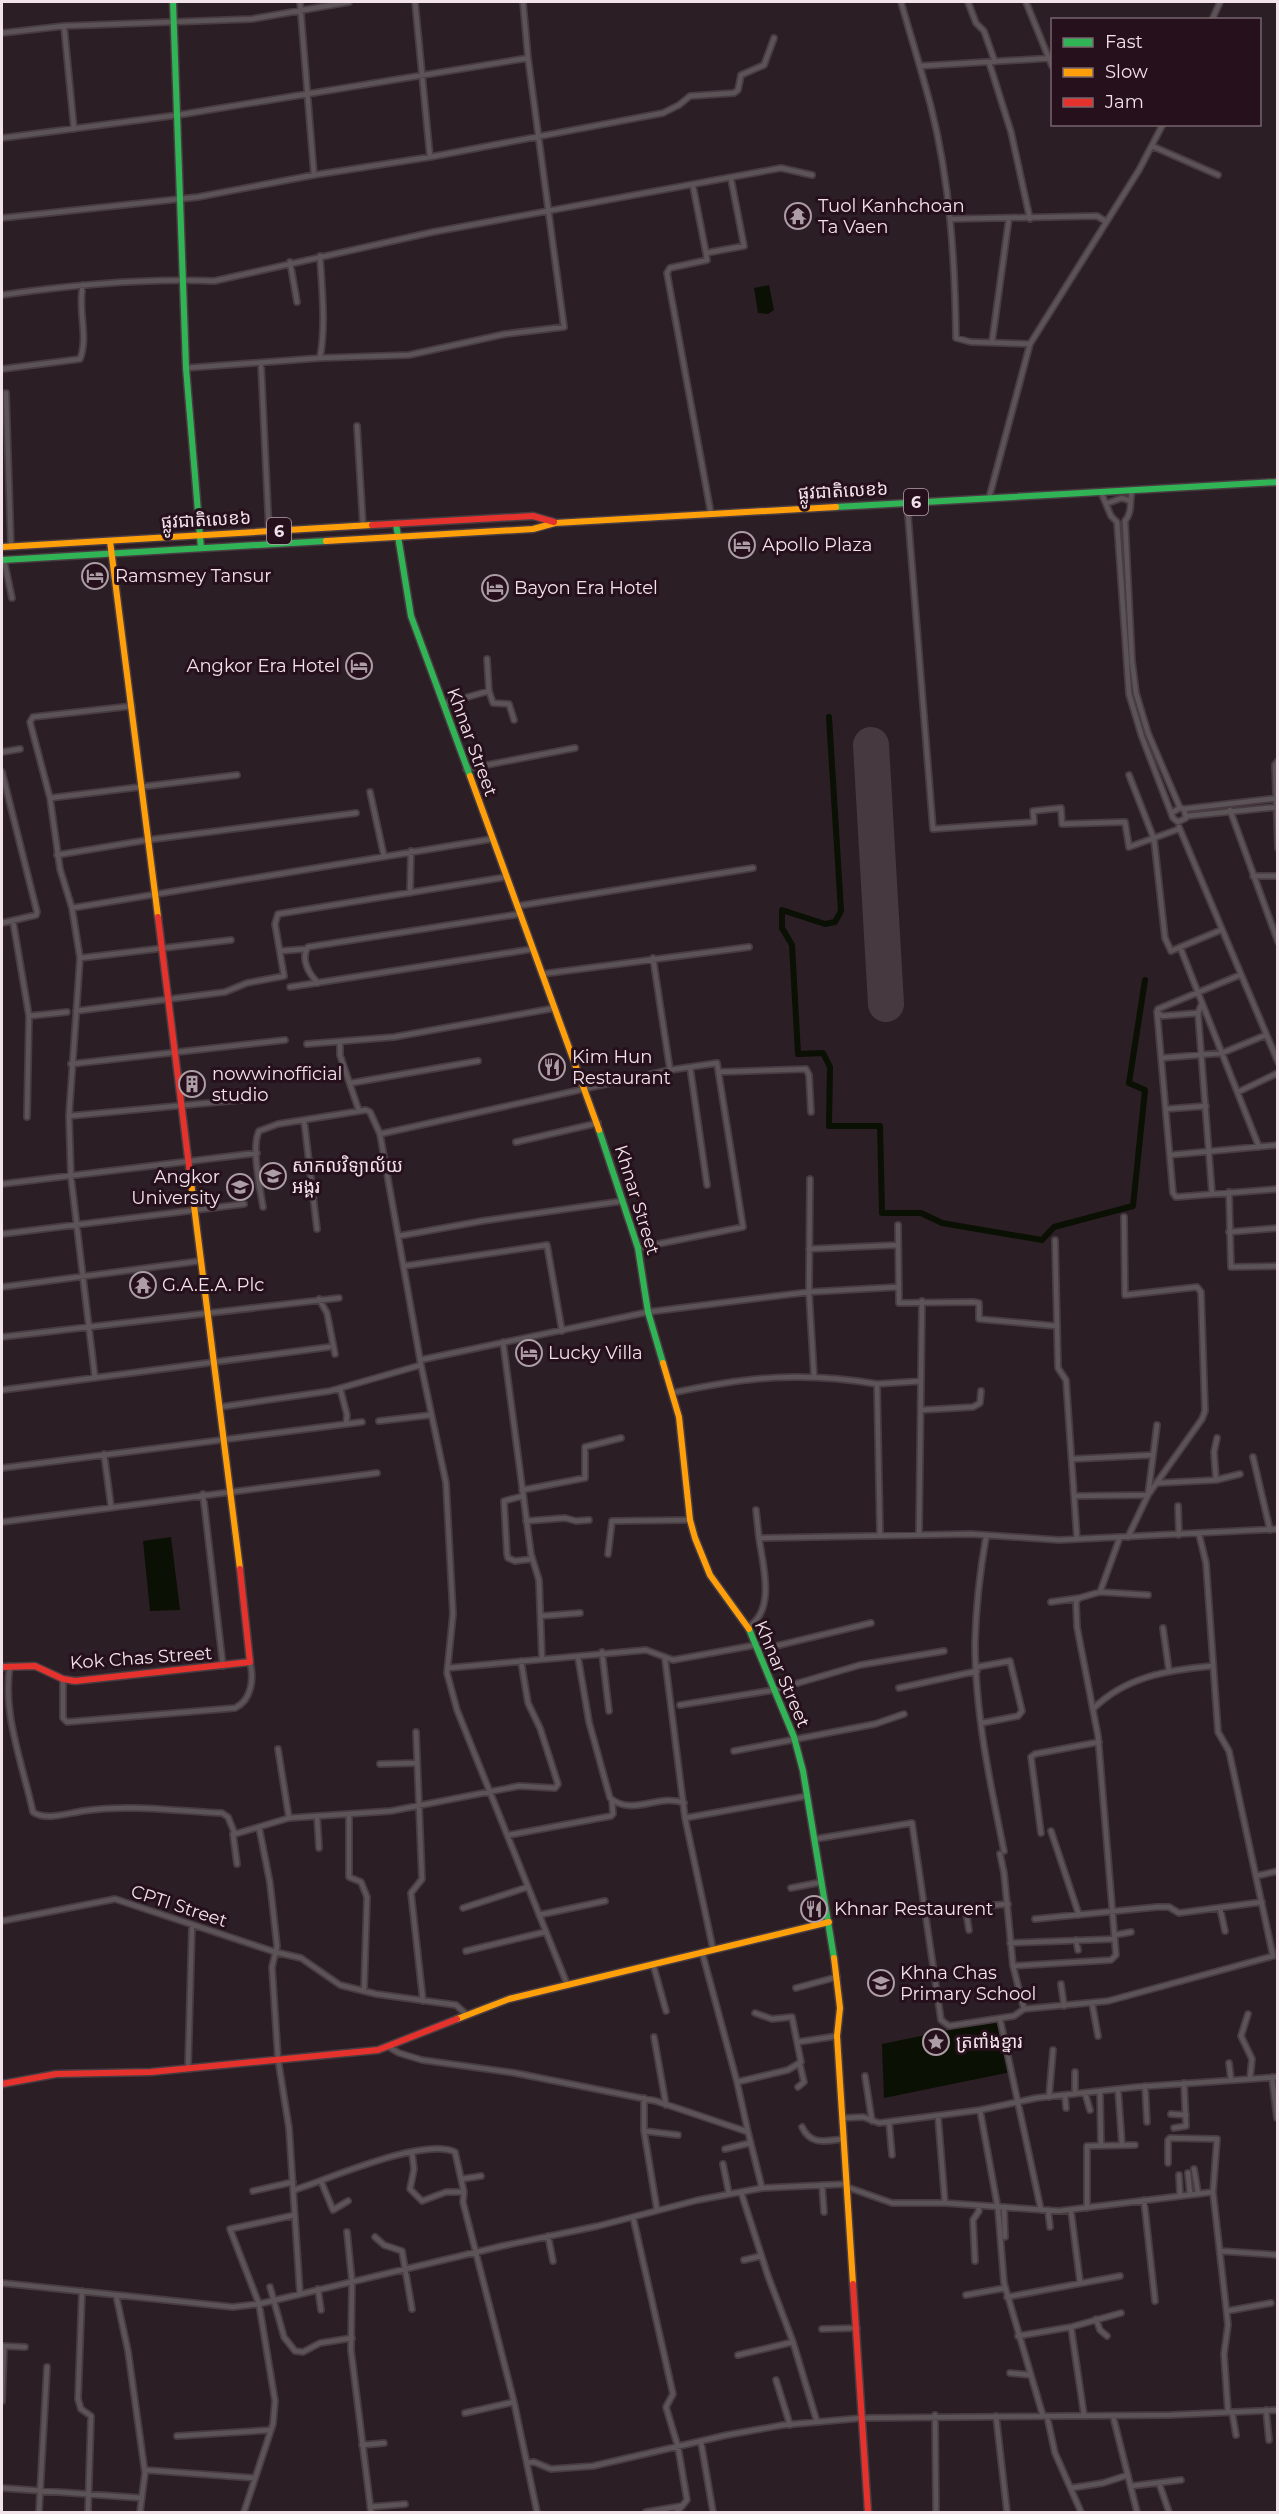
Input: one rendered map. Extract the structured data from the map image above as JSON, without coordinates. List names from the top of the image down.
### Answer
{
  "streets": {
    "main road": [
      "ផ្លូវជាតិលេខ៦",
      "6",
      "Khnar Street",
      "Kok Chas Street"
    ],
    "street": ["CPTI Street"]
  },
  "crossings": [
    ["ផ្លូវជាតិលេខ៦", "Khnar Street"]
  ],
  "places": {
    "temple": ["Tuol Kanhchoan Ta Vaen", "G.A.E.A. Plc"],
    "hotel": [
      "Apollo Plaza",
      "Ramsmey Tansur",
      "Bayon Era Hotel",
      "Angkor Era Hotel",
      "Lucky Villa"
    ],
    "restaurant": ["Kim Hun Restaurant", "Khnar Restaurent"],
    "building": ["nowwinofficial studio"],
    "school or university": ["សាកលវិទ្យាល័យ អង្គរ", "Angkor University", "Khna Chas Primary School"],
    "place": ["ត្រពាំងខ្នារ"]
  },
  "legend": ["Fast", "Slow", "Jam"]
}
